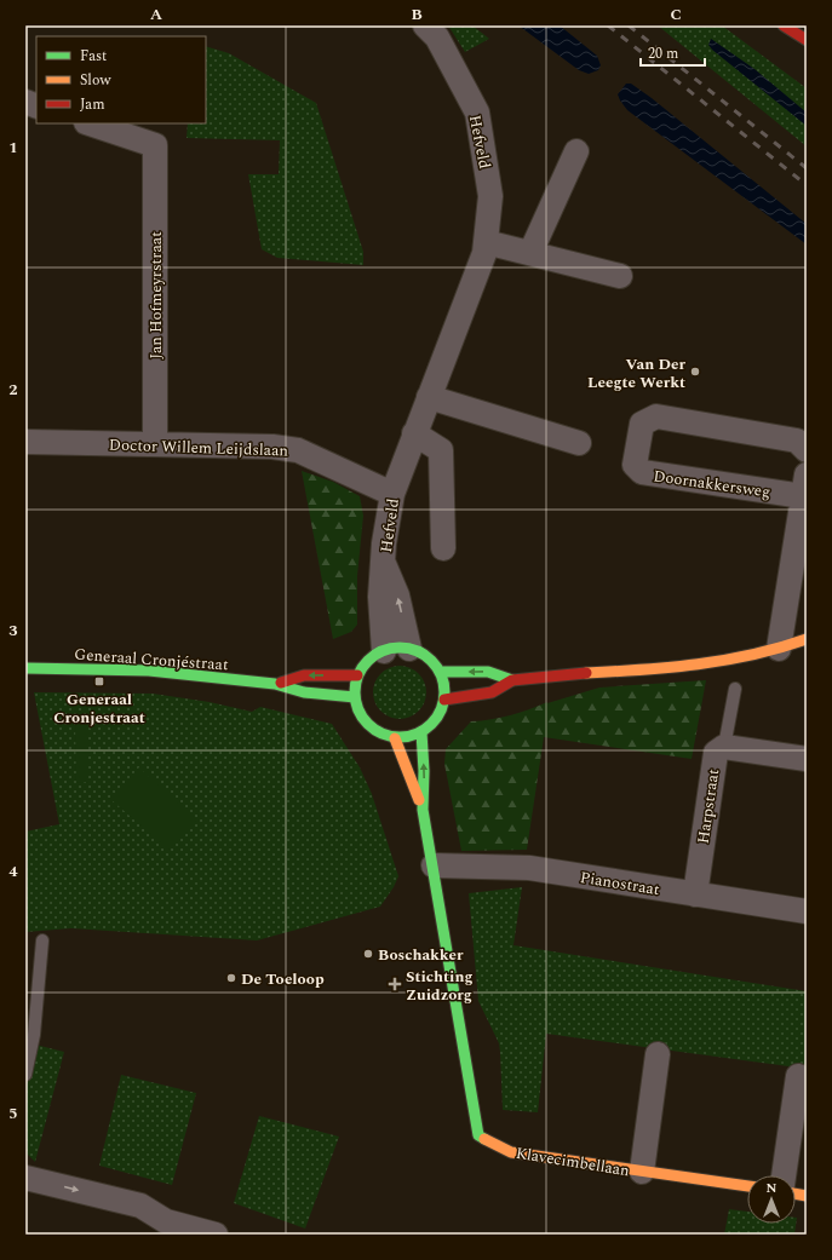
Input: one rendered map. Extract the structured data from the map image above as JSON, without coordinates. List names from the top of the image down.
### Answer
{
  "streets": {
    "street": [
      "Hefveld",
      "Jan Hofmeyrstraat",
      "Doctor Willem Leijdslaan",
      "Doornakkersweg",
      "Generaal Cronjéstraat",
      "Harpstraat",
      "Pianostraat",
      "Klavecimbellaan"
    ]
  },
  "crossings": [
    ["Hefveld", "Doctor Willem Leijdslaan"],
    ["Hefveld", "Generaal Cronjéstraat"],
    ["Jan Hofmeyrstraat", "Doctor Willem Leijdslaan"],
    ["Harpstraat", "Pianostraat"],
    ["Pianostraat", "Klavecimbellaan"]
  ],
  "places": {
    "other": ["Van Der Leegte Werkt", "Boschakker", "De Toeloop"],
    "transit": ["Generaal Cronjestraat"],
    "health": ["Stichting Zuidzorg"]
  },
  "legend": ["Fast", "Slow", "Jam"],
  "scale_bar": "20 m",
  "north": "top",
  "grid": {
    "columns": ["A", "B", "C"],
    "rows": [
      "1",
      "2",
      "3",
      "4",
      "5"
    ]
  }
}
